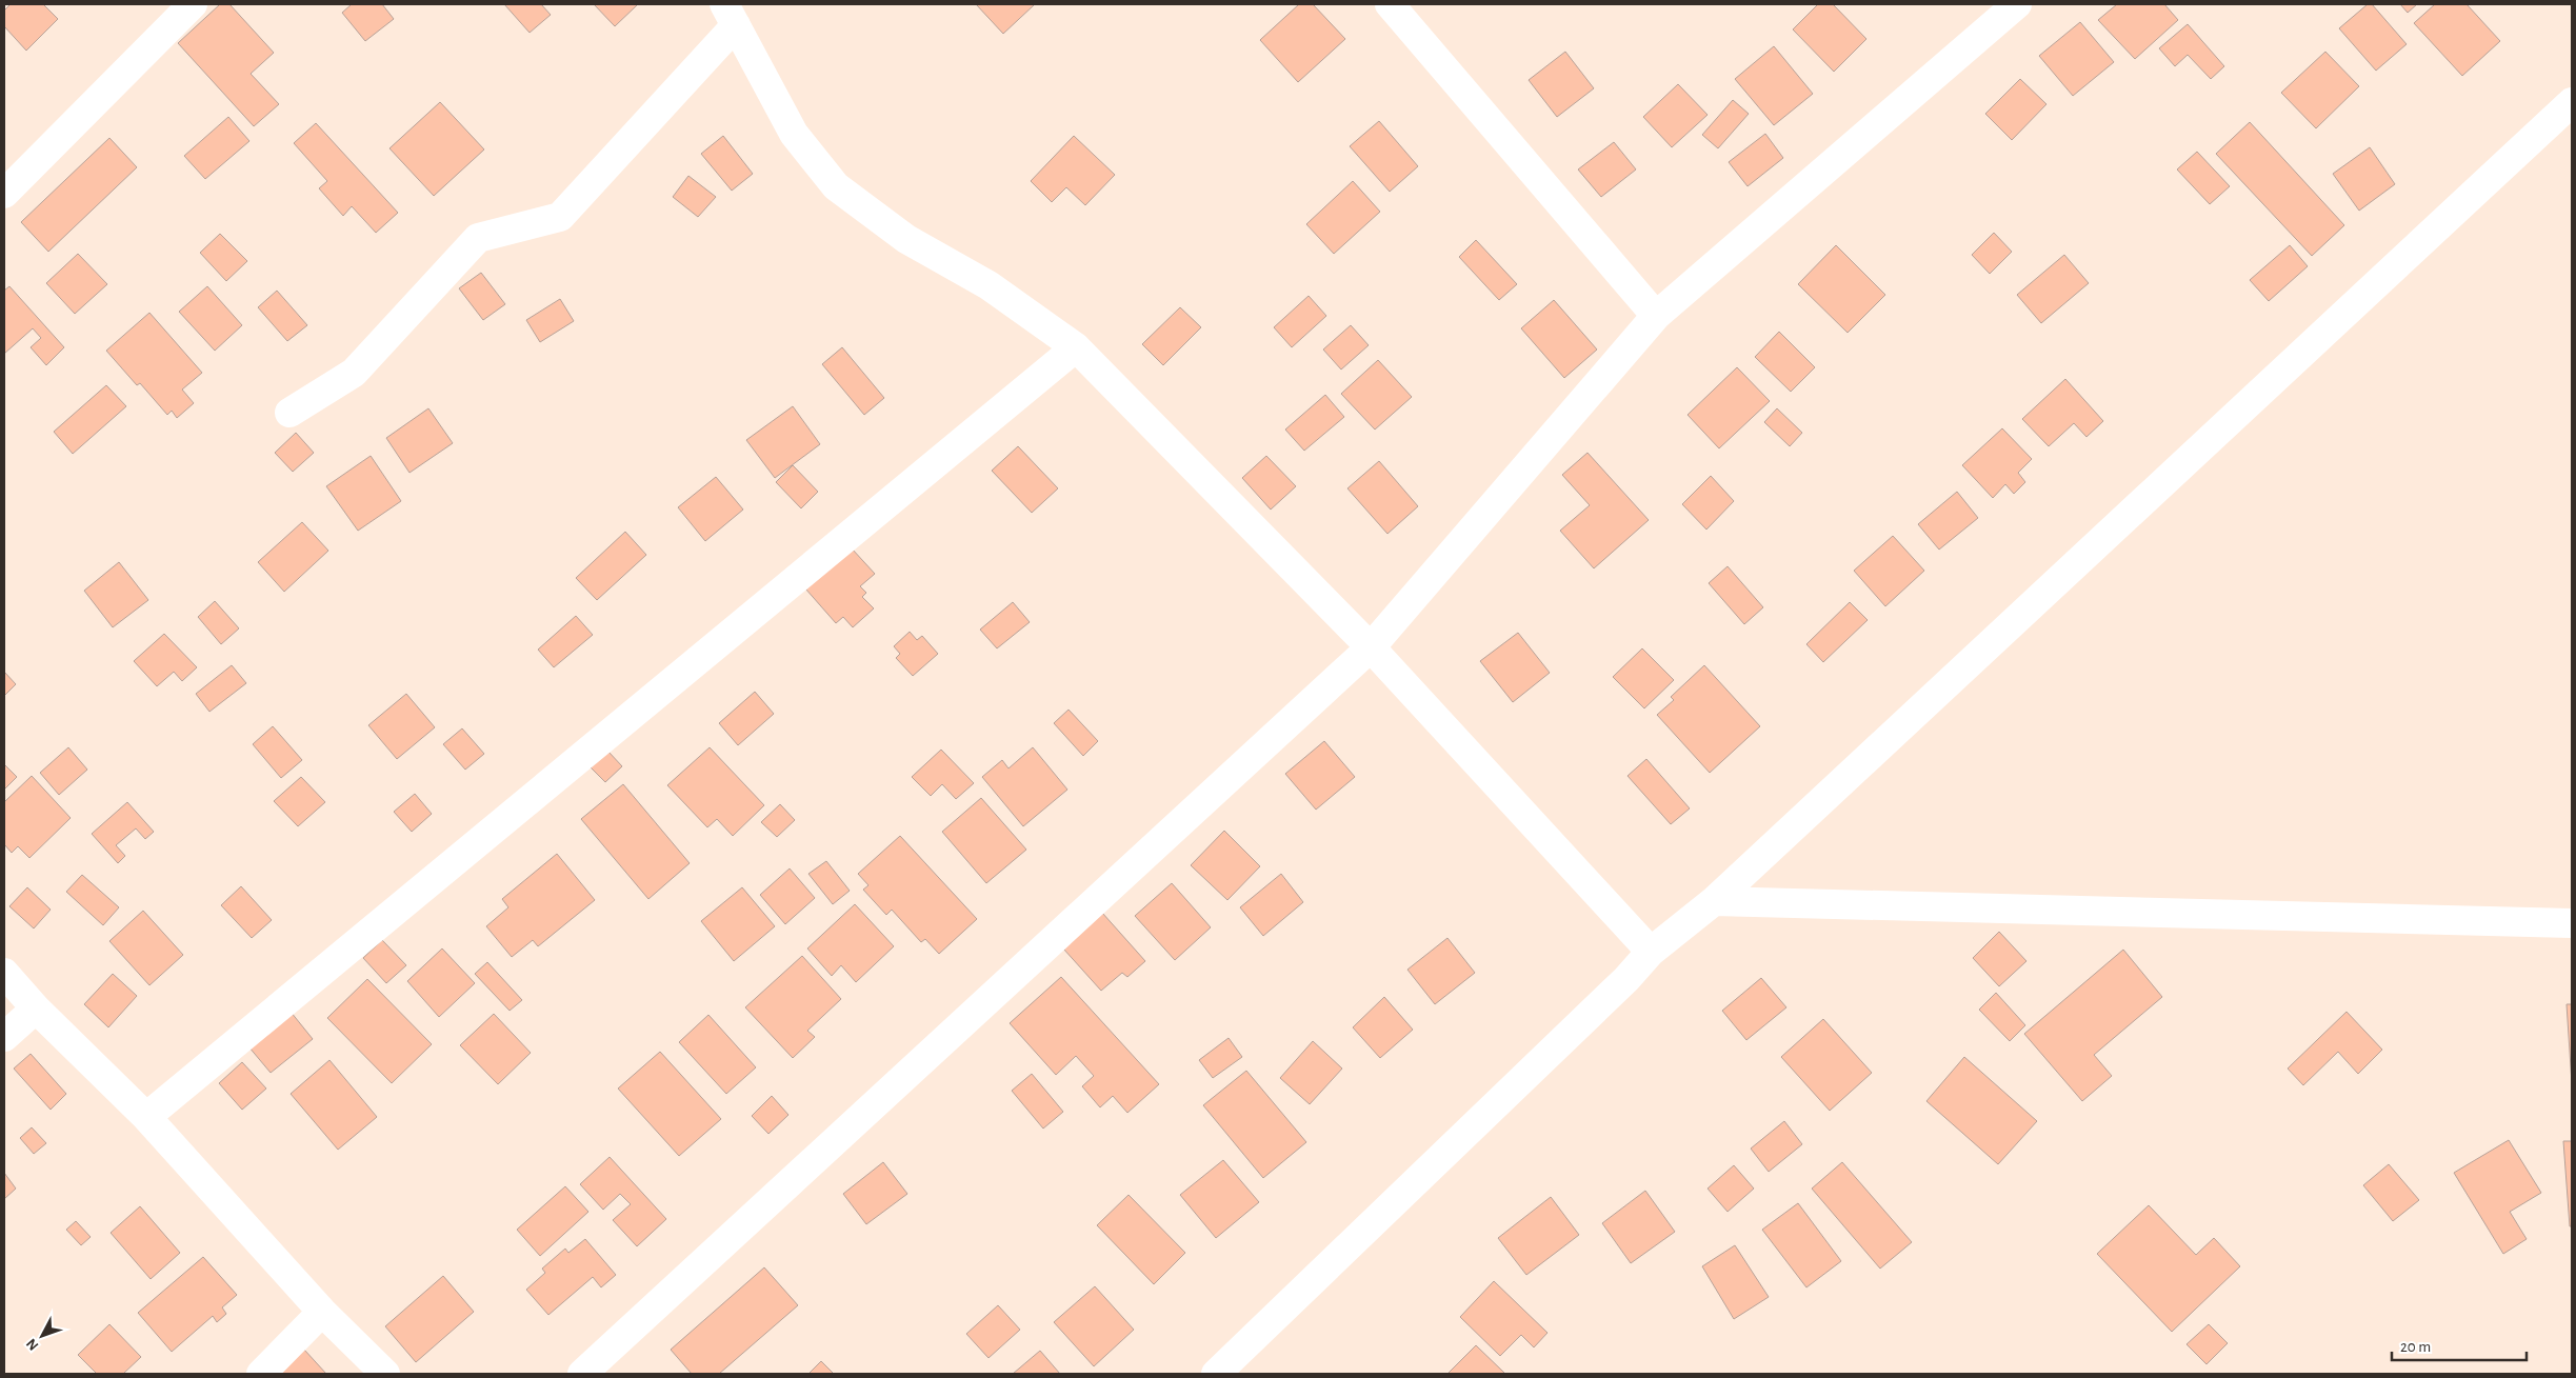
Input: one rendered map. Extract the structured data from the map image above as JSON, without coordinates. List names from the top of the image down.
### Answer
{
  "scale_bar": "20 m",
  "north": "bottom left"
}
